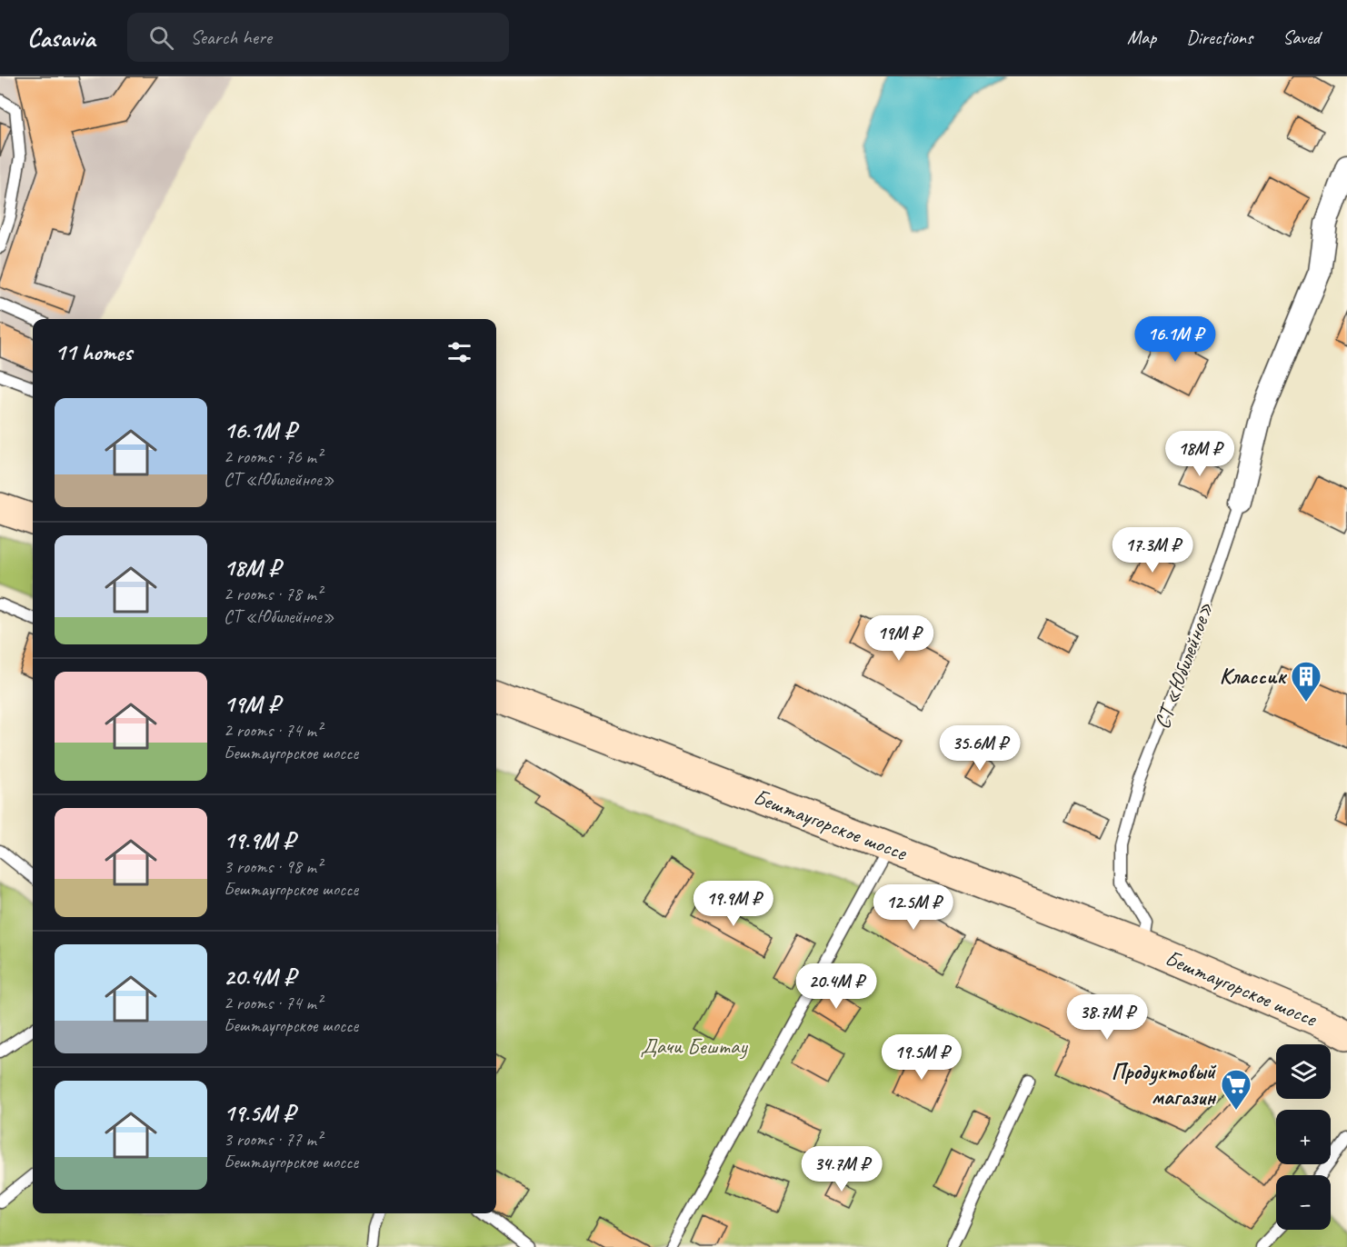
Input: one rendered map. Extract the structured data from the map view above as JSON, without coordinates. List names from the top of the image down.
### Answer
{
  "streets": {
    "main road": ["Бештаугорское шоссе"],
    "street": ["СТ «Юбилейное»"]
  },
  "crossings": [
    ["СТ «Юбилейное»", "Бештаугорское шоссе"]
  ],
  "parks": ["Дачи Бештау"],
  "places": {
    "building": ["Классик"],
    "supermarket": ["Продуктовый магазин"]
  },
  "page": {
    "header": "Casavia",
    "search": "Search here",
    "nav": ["Map", "Directions", "Saved"],
    "price": [
      "16.1M ₽",
      "18M ₽",
      "17.3M ₽",
      "19M ₽",
      "35.6M ₽",
      "19.9M ₽",
      "12.5M ₽",
      "20.4M ₽",
      "38.7M ₽",
      "19.5M ₽",
      "34.7M ₽"
    ],
    "heading": "11 homes",
    "list": [
      {
        "name": "16.1M ₽",
        "note": "2 rooms · 76 m² · СТ «Юбилейное»"
      },
      {
        "name": "18M ₽",
        "note": "2 rooms · 78 m² · СТ «Юбилейное»"
      },
      {
        "name": "19M ₽",
        "note": "2 rooms · 74 m² · Бештаугорское шоссе"
      },
      {
        "name": "19.9M ₽",
        "note": "3 rooms · 98 m² · Бештаугорское шоссе"
      },
      {
        "name": "20.4M ₽",
        "note": "2 rooms · 74 m² · Бештаугорское шоссе"
      },
      {
        "name": "19.5M ₽",
        "note": "3 rooms · 77 m² · Бештаугорское шоссе"
      }
    ],
    "map_buttons": ["+", "−"]
  }
}
